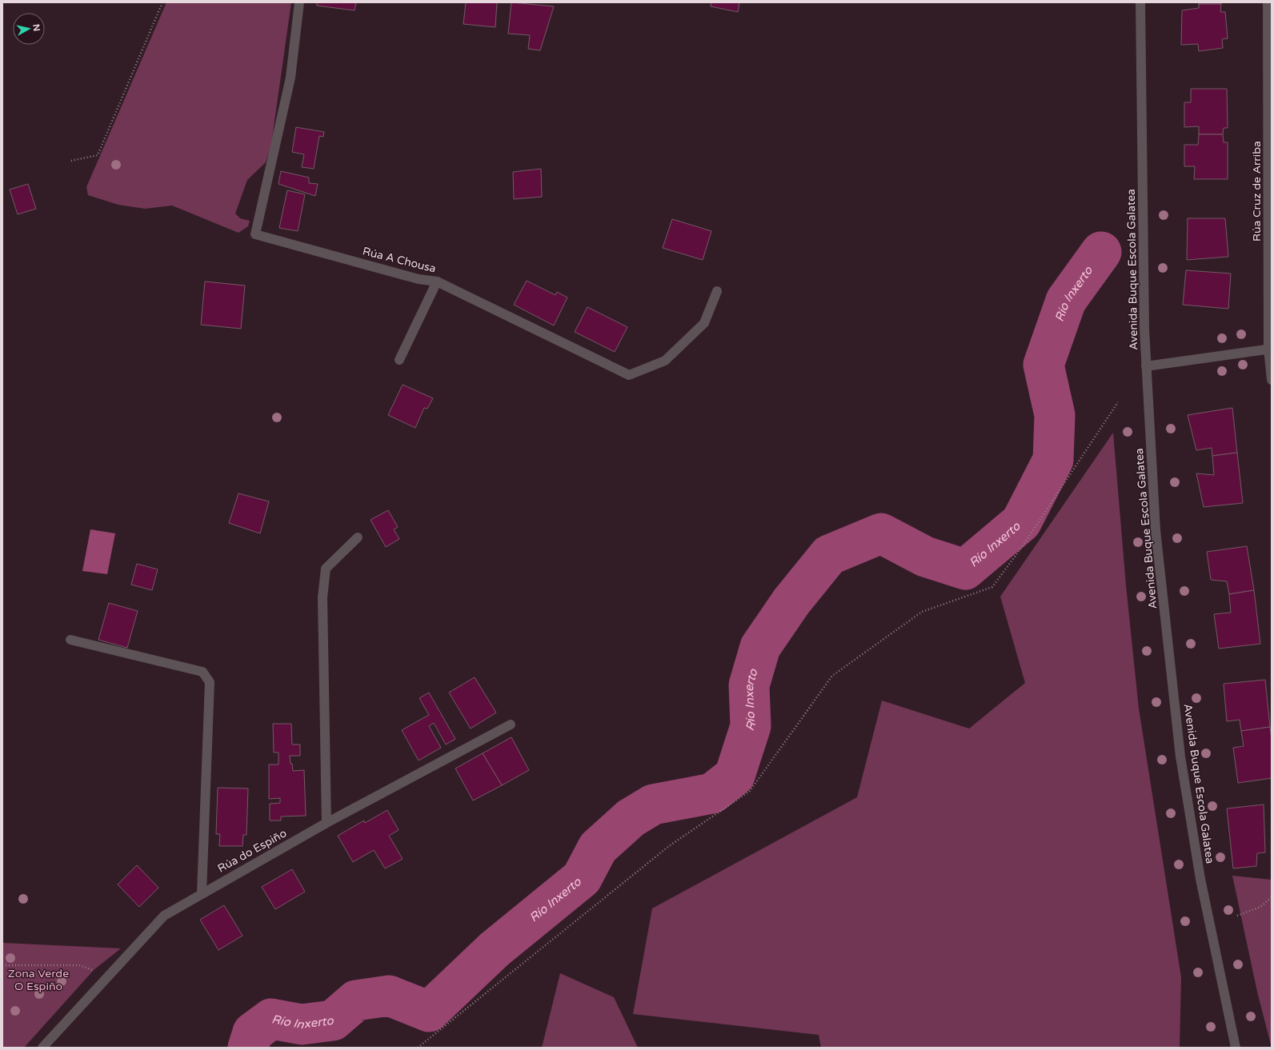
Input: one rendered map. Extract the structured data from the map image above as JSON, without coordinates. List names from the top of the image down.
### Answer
{
  "streets": {
    "street": [
      "Rúa Cruz de Arriba",
      "Rúa A Chousa",
      "Avenida Buque Escola Galatea",
      "Rúa do Espiño"
    ]
  },
  "water": ["Río Inxerto"],
  "parks": ["Zona Verde O Espiño"],
  "north": "right"
}
